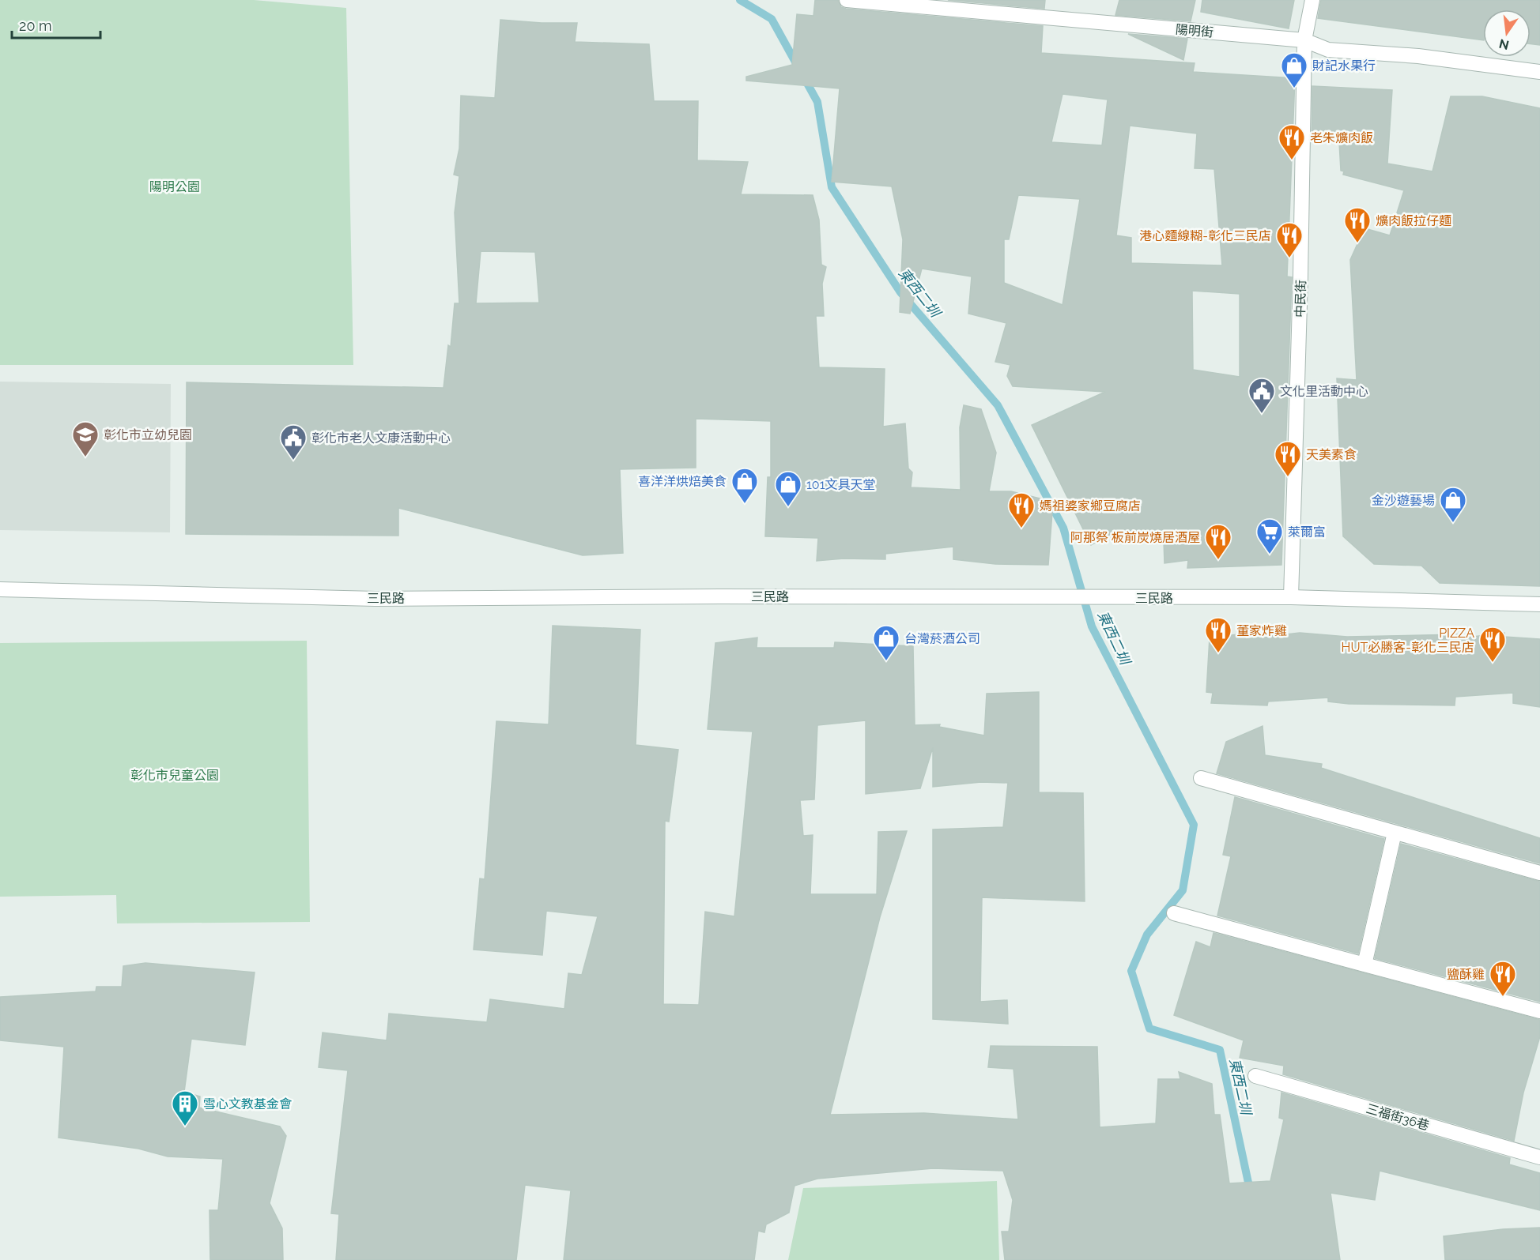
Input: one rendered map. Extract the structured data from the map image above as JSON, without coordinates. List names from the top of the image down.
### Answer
{
  "streets": {
    "street": [
      "陽明街",
      "中民街",
      "三民路",
      "三福街36巷"
    ]
  },
  "crossings": [
    ["陽明街", "中民街"],
    ["中民街", "三民路"]
  ],
  "water": ["東西二圳"],
  "parks": ["陽明公園", "彰化市兒童公園"],
  "places": {
    "shop": [
      "財記水果行",
      "喜洋洋烘焙美食",
      "101文具天堂",
      "金沙遊藝場",
      "台灣菸酒公司"
    ],
    "restaurant": [
      "老朱爌肉飯",
      "爌肉飯拉仔麵",
      "港心麵線糊-彰化三民店",
      "天美素食",
      "媽祖婆家鄉豆腐店",
      "阿那祭 板前炭燒居酒屋",
      "董家炸雞",
      "PIZZA HUT必勝客-彰化三民店",
      "鹽酥雞"
    ],
    "public building": ["文化里活動中心", "彰化市老人文康活動中心"],
    "school or university": ["彰化市立幼兒園"],
    "supermarket": ["萊爾富"],
    "building": ["雪心文教基金會"]
  },
  "scale_bar": "20 m",
  "north": "bottom"
}
